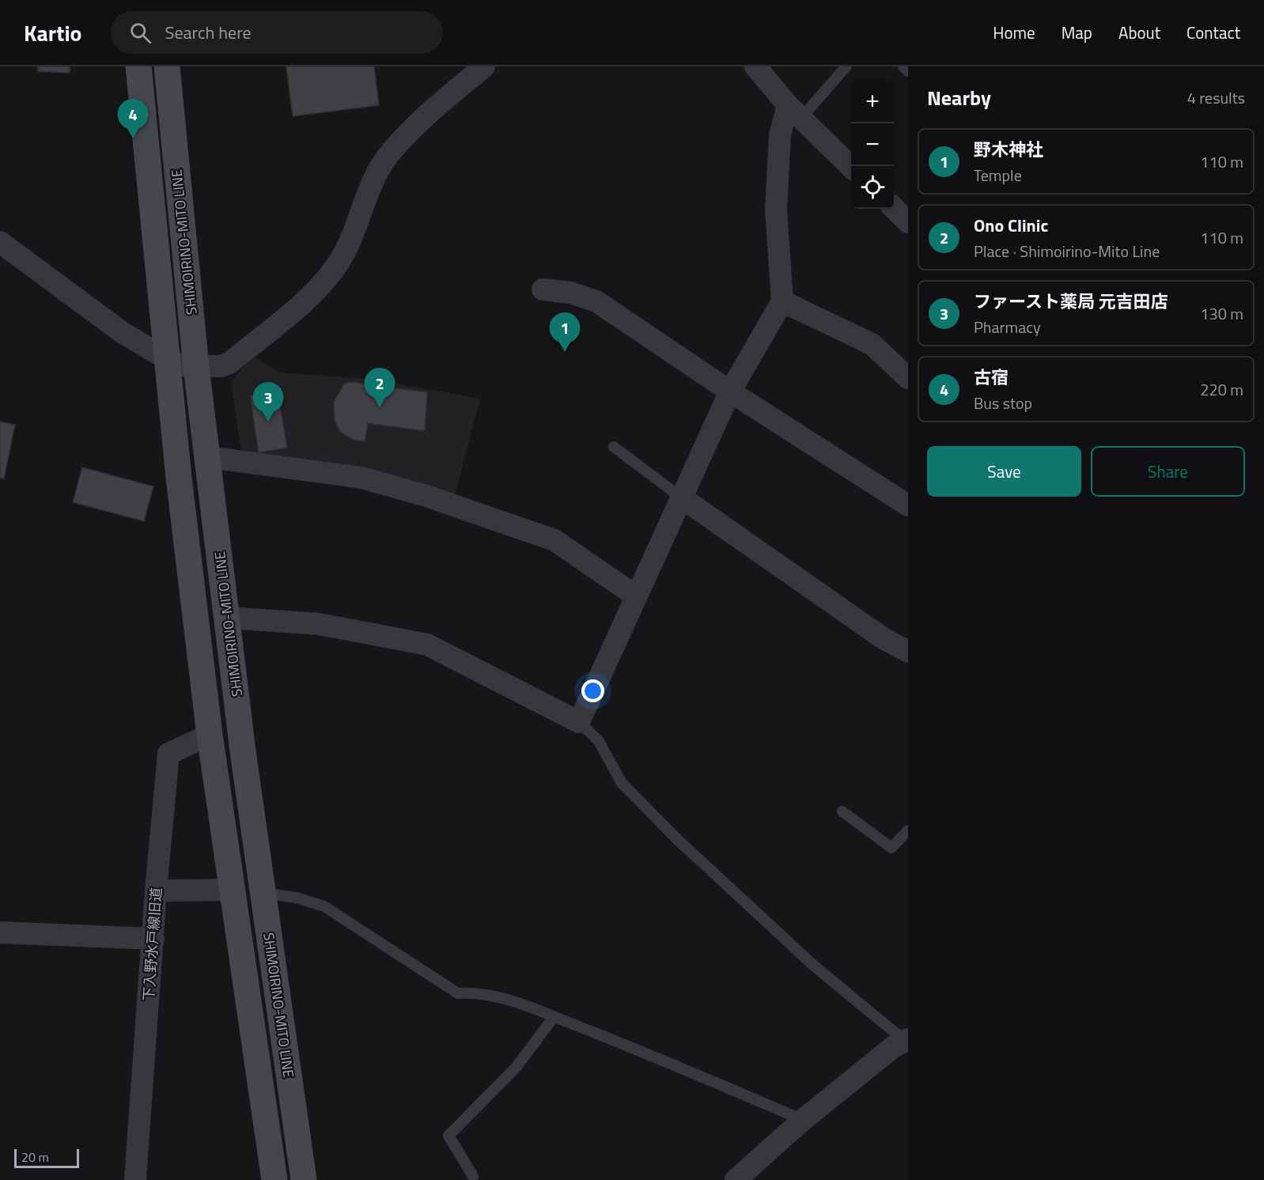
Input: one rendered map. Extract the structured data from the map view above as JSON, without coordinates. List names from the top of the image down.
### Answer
{
  "streets": {
    "main road": ["SHIMOIRINO-MITO LINE"],
    "street": ["下入野水戸線旧道"]
  },
  "crossings": [
    ["SHIMOIRINO-MITO LINE", "下入野水戸線旧道"]
  ],
  "scale_bar": "20 m",
  "page": {
    "header": "Kartio",
    "search": "Search here",
    "nav": [
      "Home",
      "Map",
      "About",
      "Contact"
    ],
    "heading": ["Nearby", "4 results"],
    "map_buttons": ["+", "−"],
    "pins": [
      "4",
      "1",
      "2",
      "3"
    ],
    "list": [
      {
        "mark": "1",
        "name": "野木神社",
        "note": "Temple",
        "value": "110 m"
      },
      {
        "mark": "2",
        "name": "Ono Clinic",
        "note": "Place · Shimoirino-Mito Line",
        "value": "110 m"
      },
      {
        "mark": "3",
        "name": "ファースト薬局 元吉田店",
        "note": "Pharmacy",
        "value": "130 m"
      },
      {
        "mark": "4",
        "name": "古宿",
        "note": "Bus stop",
        "value": "220 m"
      }
    ],
    "buttons": ["Save", "Share"],
    "scale": "20 m"
  }
}
